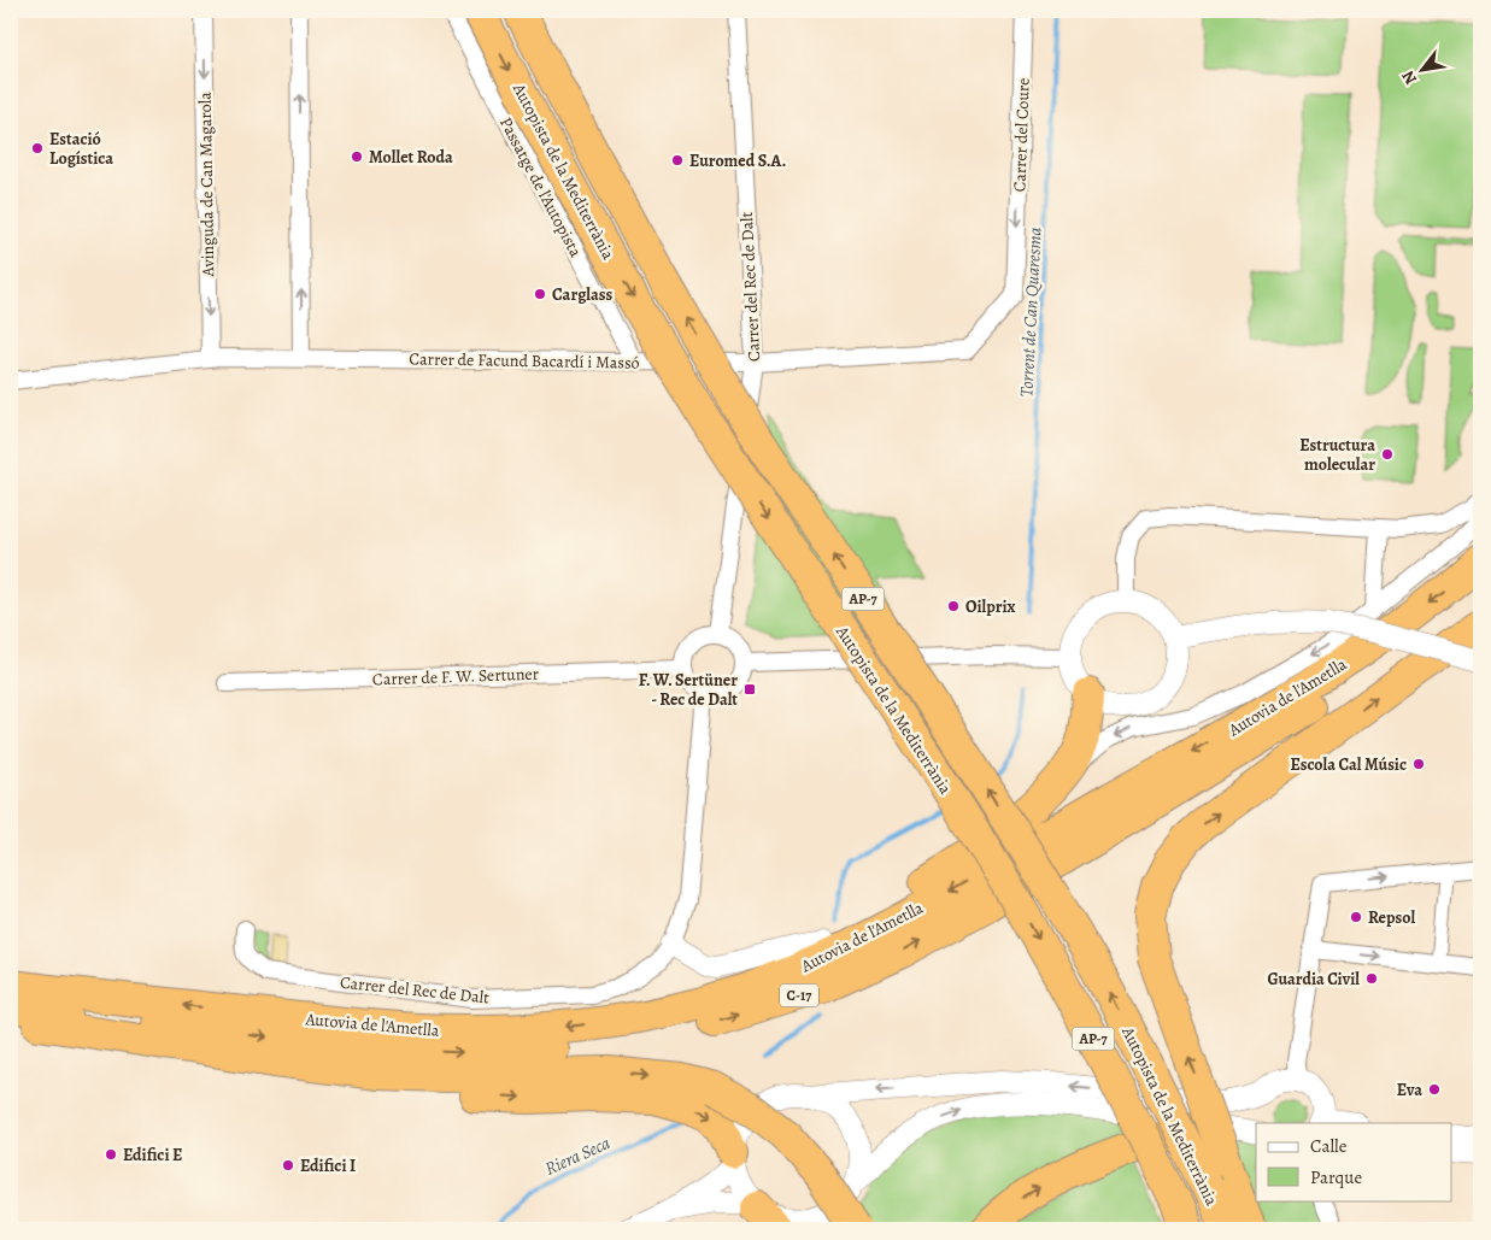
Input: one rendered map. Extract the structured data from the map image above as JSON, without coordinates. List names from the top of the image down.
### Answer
{
  "streets": {
    "highway": [
      "Autopista de la Mediterrània",
      "AP-7",
      "Autovia de l'Ametlla",
      "C-17"
    ],
    "street": [
      "Carrer del Coure",
      "Avinguda de Can Magarola",
      "Passatge de l'Autopista",
      "Carrer del Rec de Dalt",
      "Carrer de Facund Bacardí i Massó",
      "Carrer de F. W. Sertuner"
    ]
  },
  "crossings": [
    ["Carrer del Coure", "Carrer de Facund Bacardí i Massó"],
    ["Avinguda de Can Magarola", "Carrer de Facund Bacardí i Massó"],
    ["Passatge de l'Autopista", "Carrer de Facund Bacardí i Massó"],
    ["Carrer del Rec de Dalt", "Carrer de Facund Bacardí i Massó"],
    ["Carrer del Rec de Dalt", "Carrer de F. W. Sertuner"]
  ],
  "one_way": ["Carrer del Coure"],
  "water": ["Torrent de Can Quaresma", "Riera Seca"],
  "places": {
    "other": [
      "Estació Logística",
      "Mollet Roda",
      "Euromed S.A.",
      "Carglass",
      "Estructura molecular",
      "Oilprix",
      "Escola Cal Músic",
      "Repsol",
      "Guardia Civil",
      "Eva",
      "Edifici E",
      "Edifici I"
    ],
    "transit": ["F. W. Sertüner - Rec de Dalt"]
  },
  "legend": ["Calle", "Parque"],
  "north": "bottom left"
}
